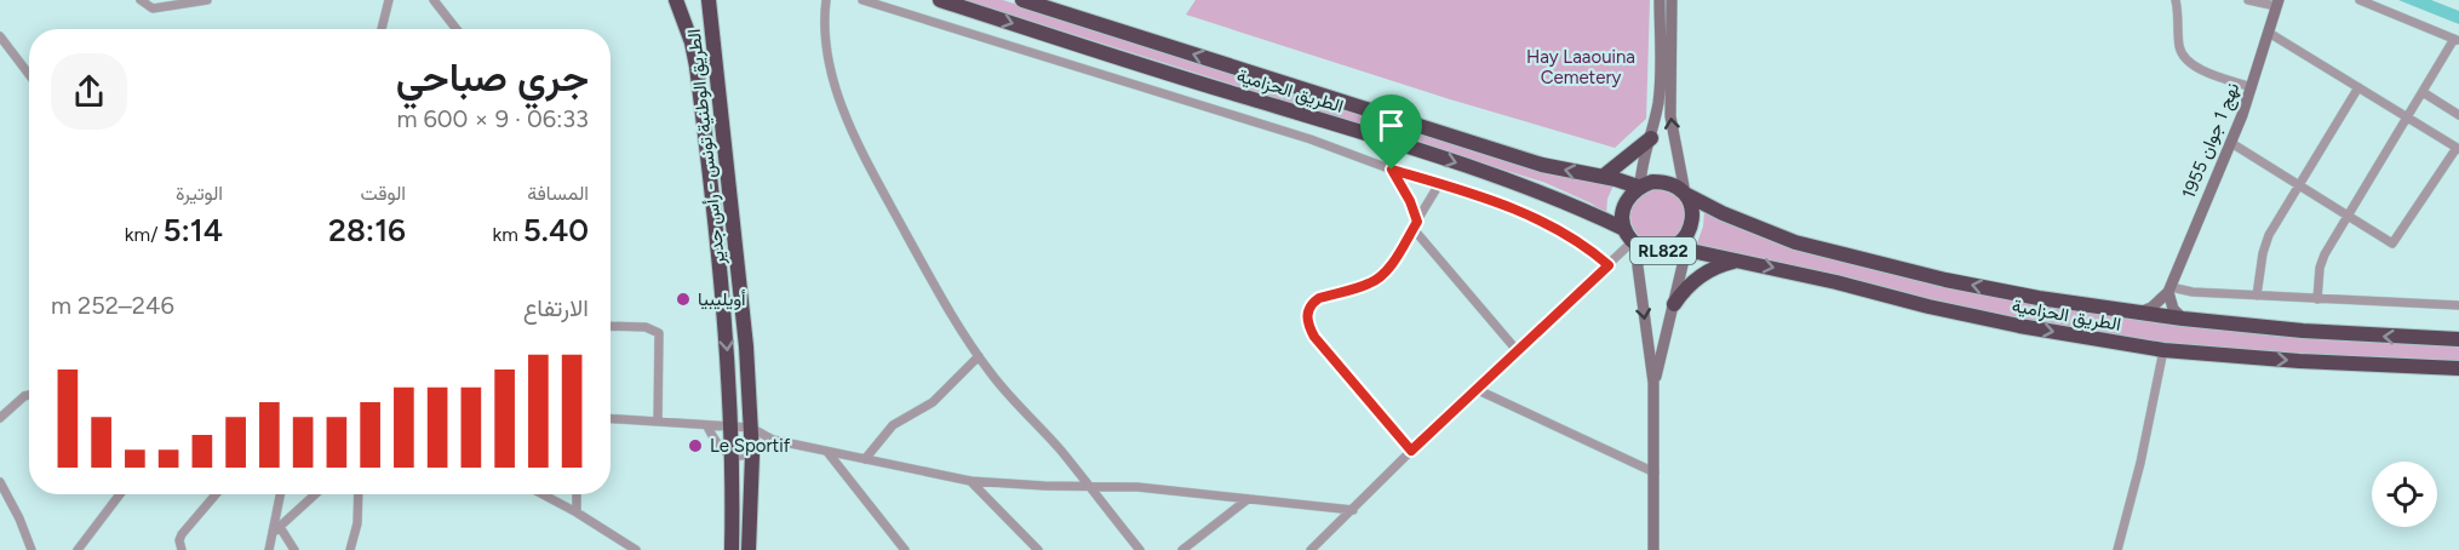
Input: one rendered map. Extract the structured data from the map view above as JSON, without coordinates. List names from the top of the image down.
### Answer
{
  "streets": {
    "highway": ["الطريق الحزامية", "الطريق الوطنية تونس - رأس جدير", "RL822"],
    "main road": ["نهج 1 جوان 1955"]
  },
  "crossings": [
    ["الطريق الحزامية", "RL822"]
  ],
  "parks": ["Hay Laaouina Cemetery"],
  "places": ["أويليبيا", "Le Sportif"],
  "page": {
    "heading": ["جري صباحي", "06:33 · 9 × 600 m"],
    "stats": [
      ["المسافة", "5.40 km"],
      ["الوقت", "28:16"],
      ["الوتيرة", "5:14 /km"]
    ],
    "chart": ["الارتفاع", "246–252 m"]
  }
}
